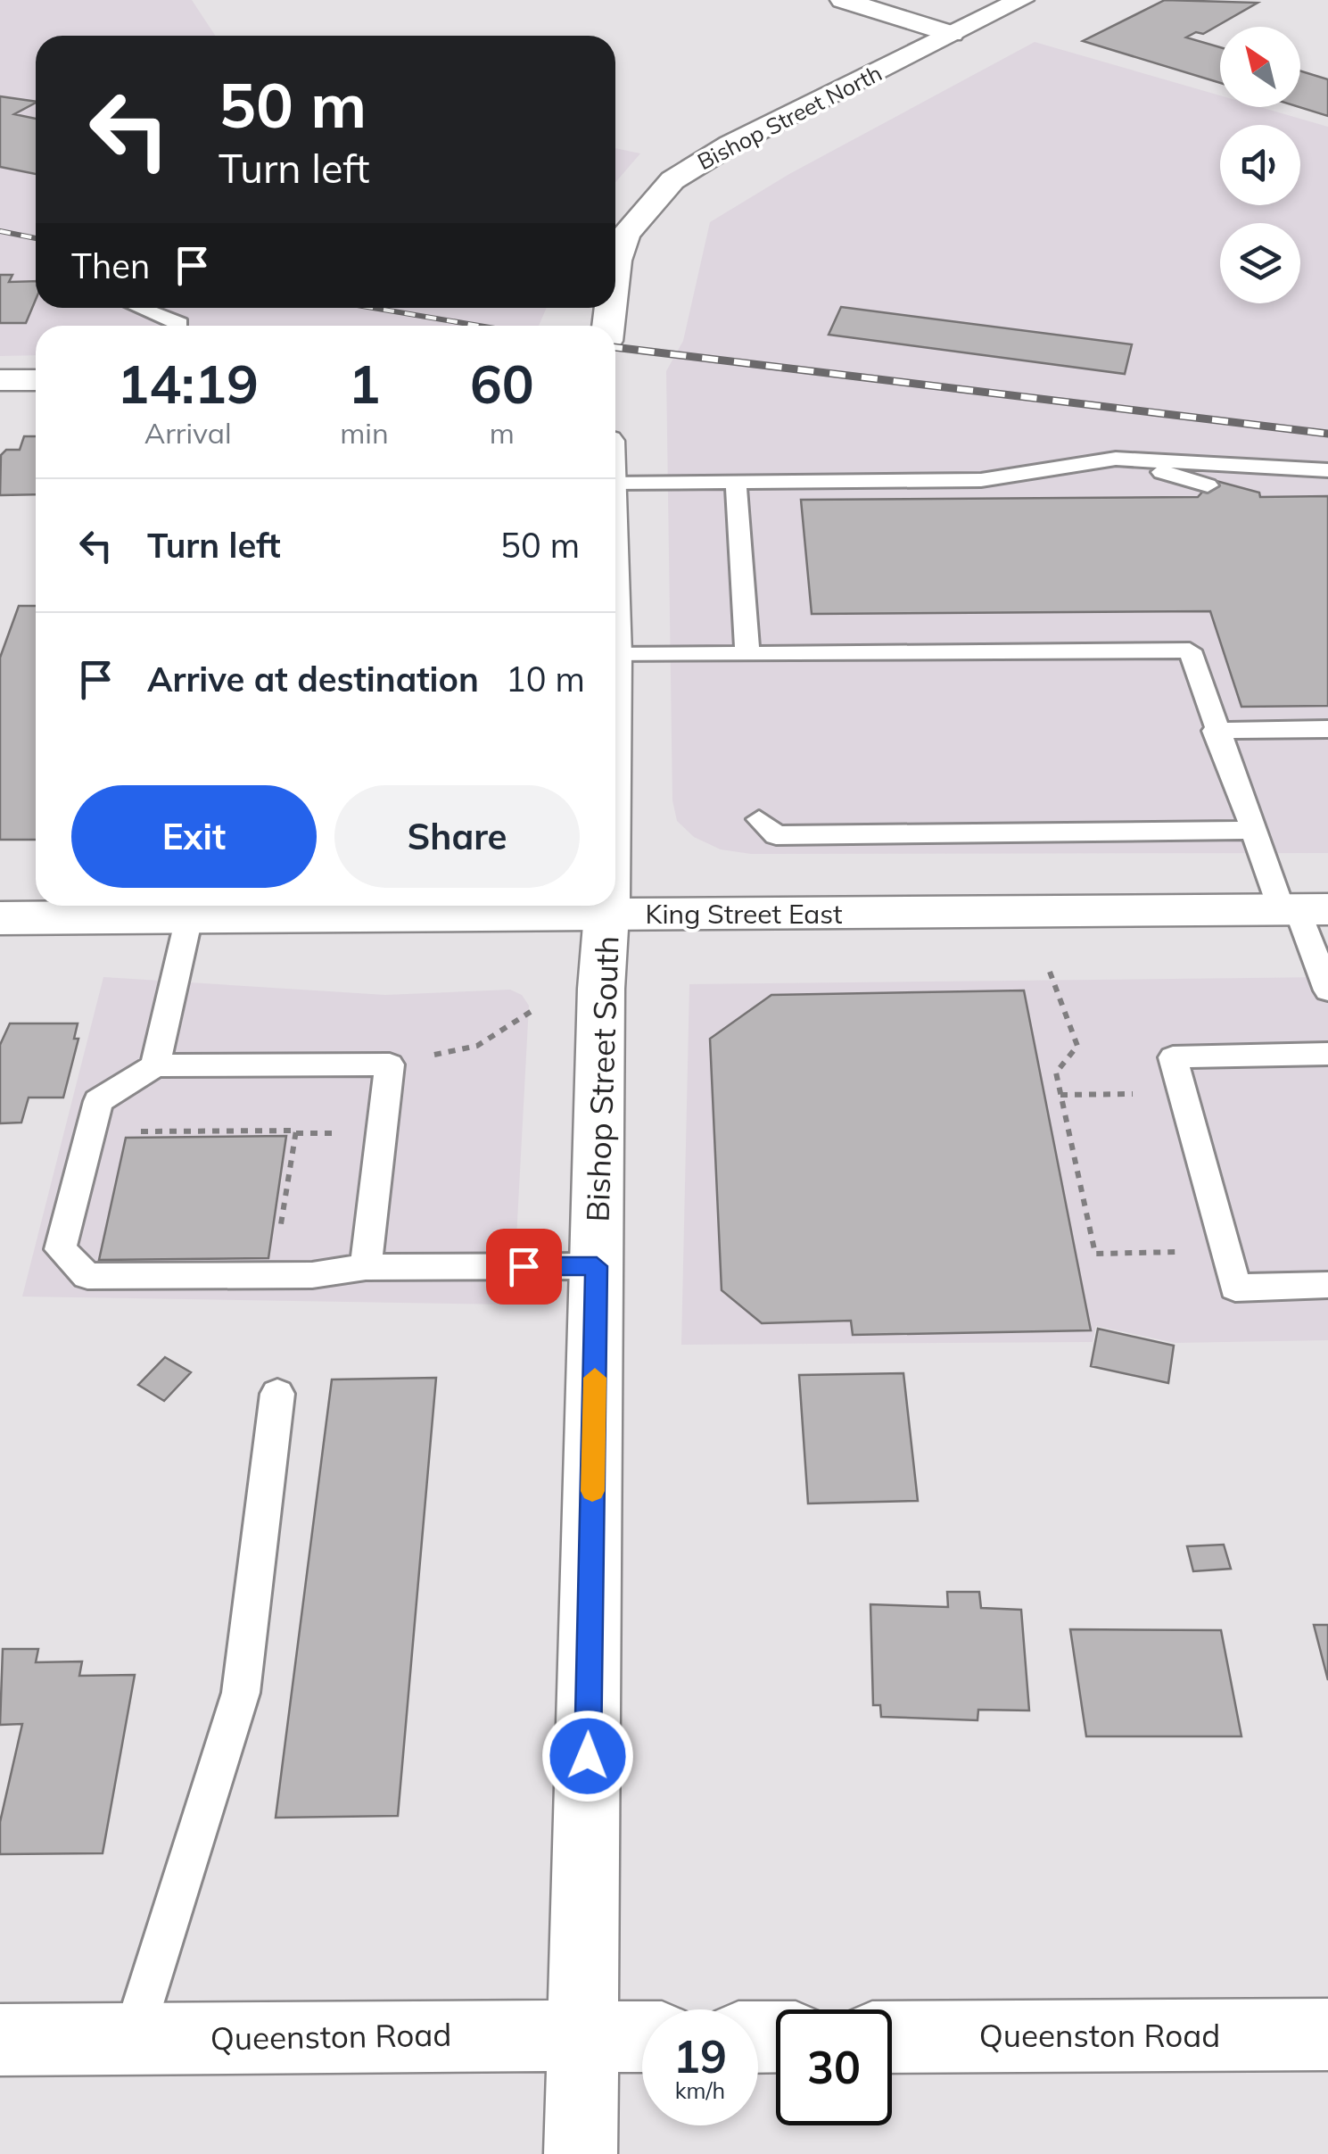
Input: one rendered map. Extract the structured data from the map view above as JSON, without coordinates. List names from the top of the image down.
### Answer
{
  "streets": {
    "main road": [
      "Bishop Street North",
      "King Street East",
      "Bishop Street South",
      "Queenston Road"
    ]
  },
  "crossings": [
    ["King Street East", "Bishop Street South"],
    ["Bishop Street South", "Queenston Road"]
  ],
  "north": "top left",
  "page": {
    "turn": ["50 m", "Turn left"],
    "then": "Then",
    "eta": [
      "14:19",
      "Arrival",
      "1",
      "min",
      "60",
      "m"
    ],
    "list": [
      {
        "name": "Turn left",
        "value": "50 m"
      },
      {
        "name": "Arrive at destination",
        "value": "10 m"
      }
    ],
    "buttons": ["Exit", "Share"],
    "speed": "19 km/h",
    "limit": "30"
  }
}
